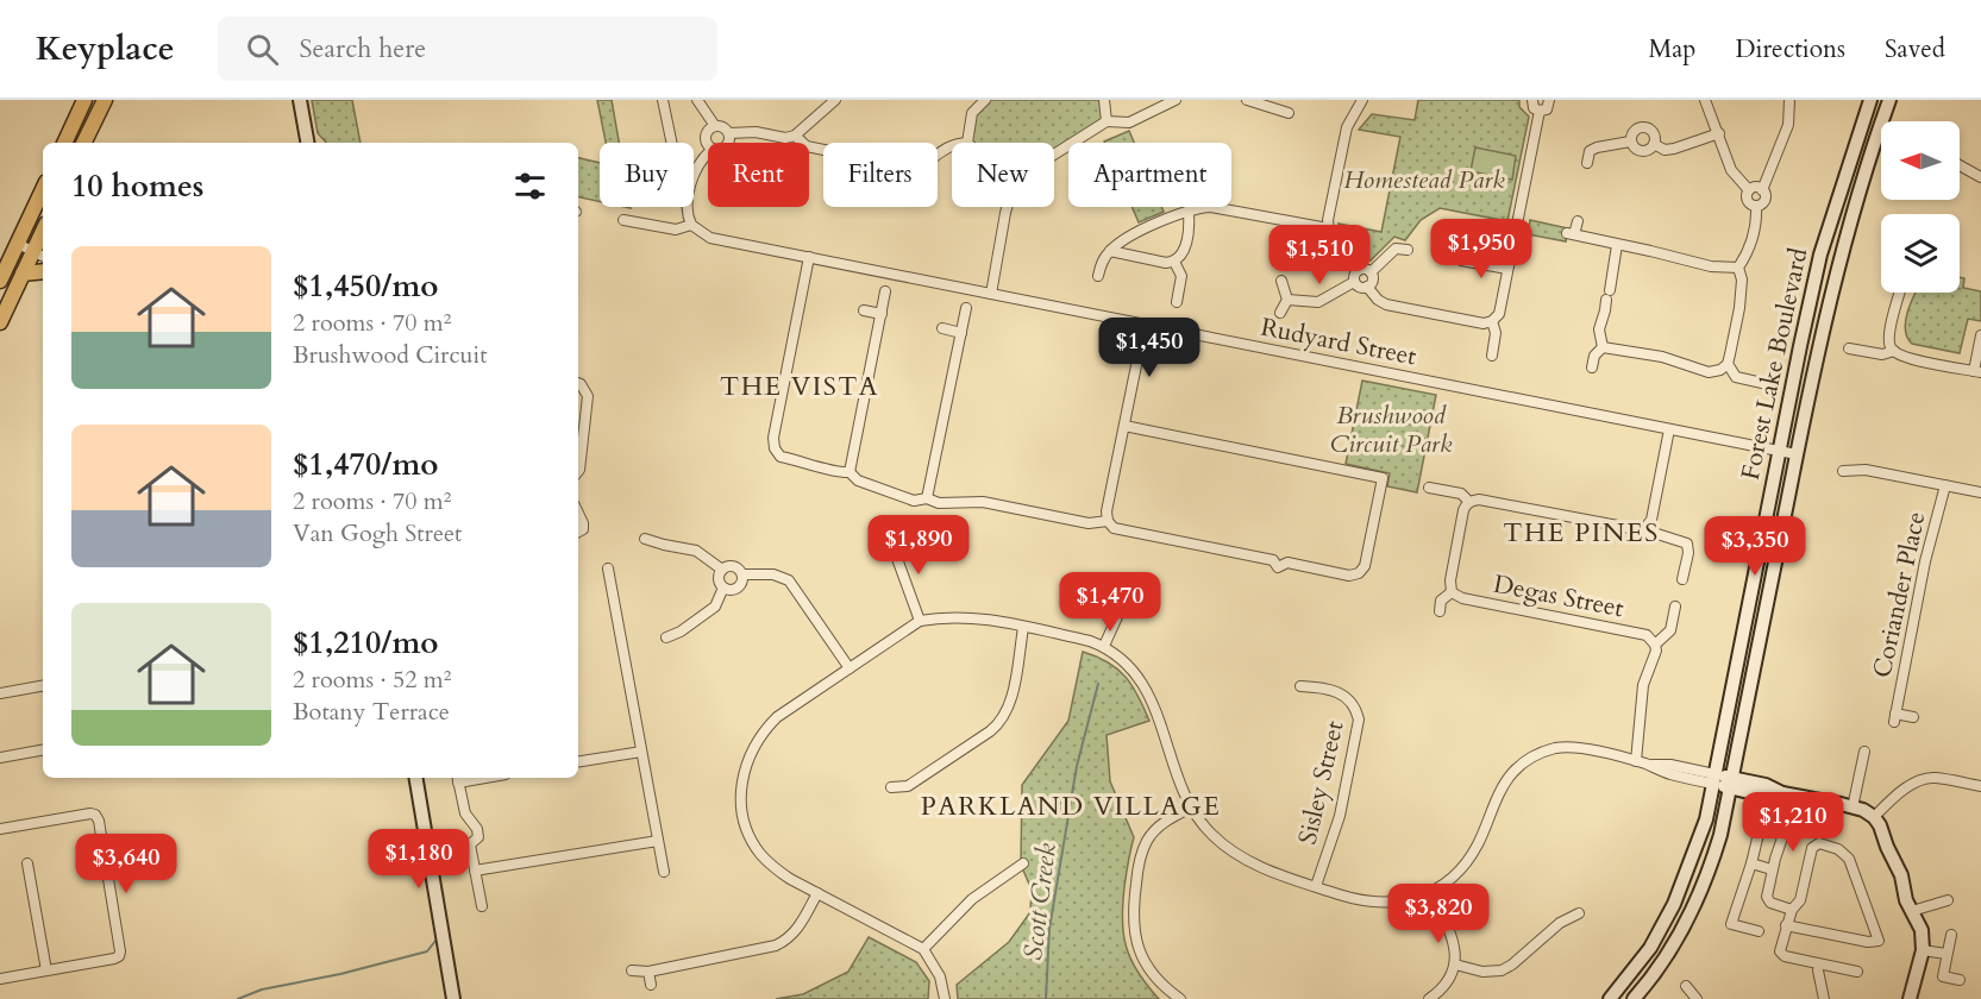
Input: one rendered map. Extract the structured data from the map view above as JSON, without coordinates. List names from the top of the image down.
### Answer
{
  "streets": {
    "main road": ["Forest Lake Boulevard"],
    "street": [
      "Rudyard Street",
      "Coriander Place",
      "Degas Street",
      "Sisley Street"
    ]
  },
  "crossings": [
    ["Rudyard Street", "Forest Lake Boulevard"]
  ],
  "districts": ["THE VISTA", "THE PINES", "PARKLAND VILLAGE"],
  "water": ["Scott Creek"],
  "parks": ["Homestead Park", "Brushwood Circuit Park"],
  "north": "left",
  "page": {
    "header": "Keyplace",
    "search": "Search here",
    "nav": ["Map", "Directions", "Saved"],
    "chip": [
      "Buy",
      "Rent",
      "Filters",
      "New",
      "Apartment"
    ],
    "heading": "10 homes",
    "price": [
      "$1,950",
      "$1,510",
      "$1,450",
      "$1,890",
      "$3,350",
      "$1,470",
      "$1,210",
      "$1,180",
      "$3,640",
      "$3,820"
    ],
    "list": [
      {
        "name": "$1,450/mo",
        "note": "2 rooms · 70 m² · Brushwood Circuit"
      },
      {
        "name": "$1,470/mo",
        "note": "2 rooms · 70 m² · Van Gogh Street"
      },
      {
        "name": "$1,210/mo",
        "note": "2 rooms · 52 m² · Botany Terrace"
      }
    ]
  }
}
